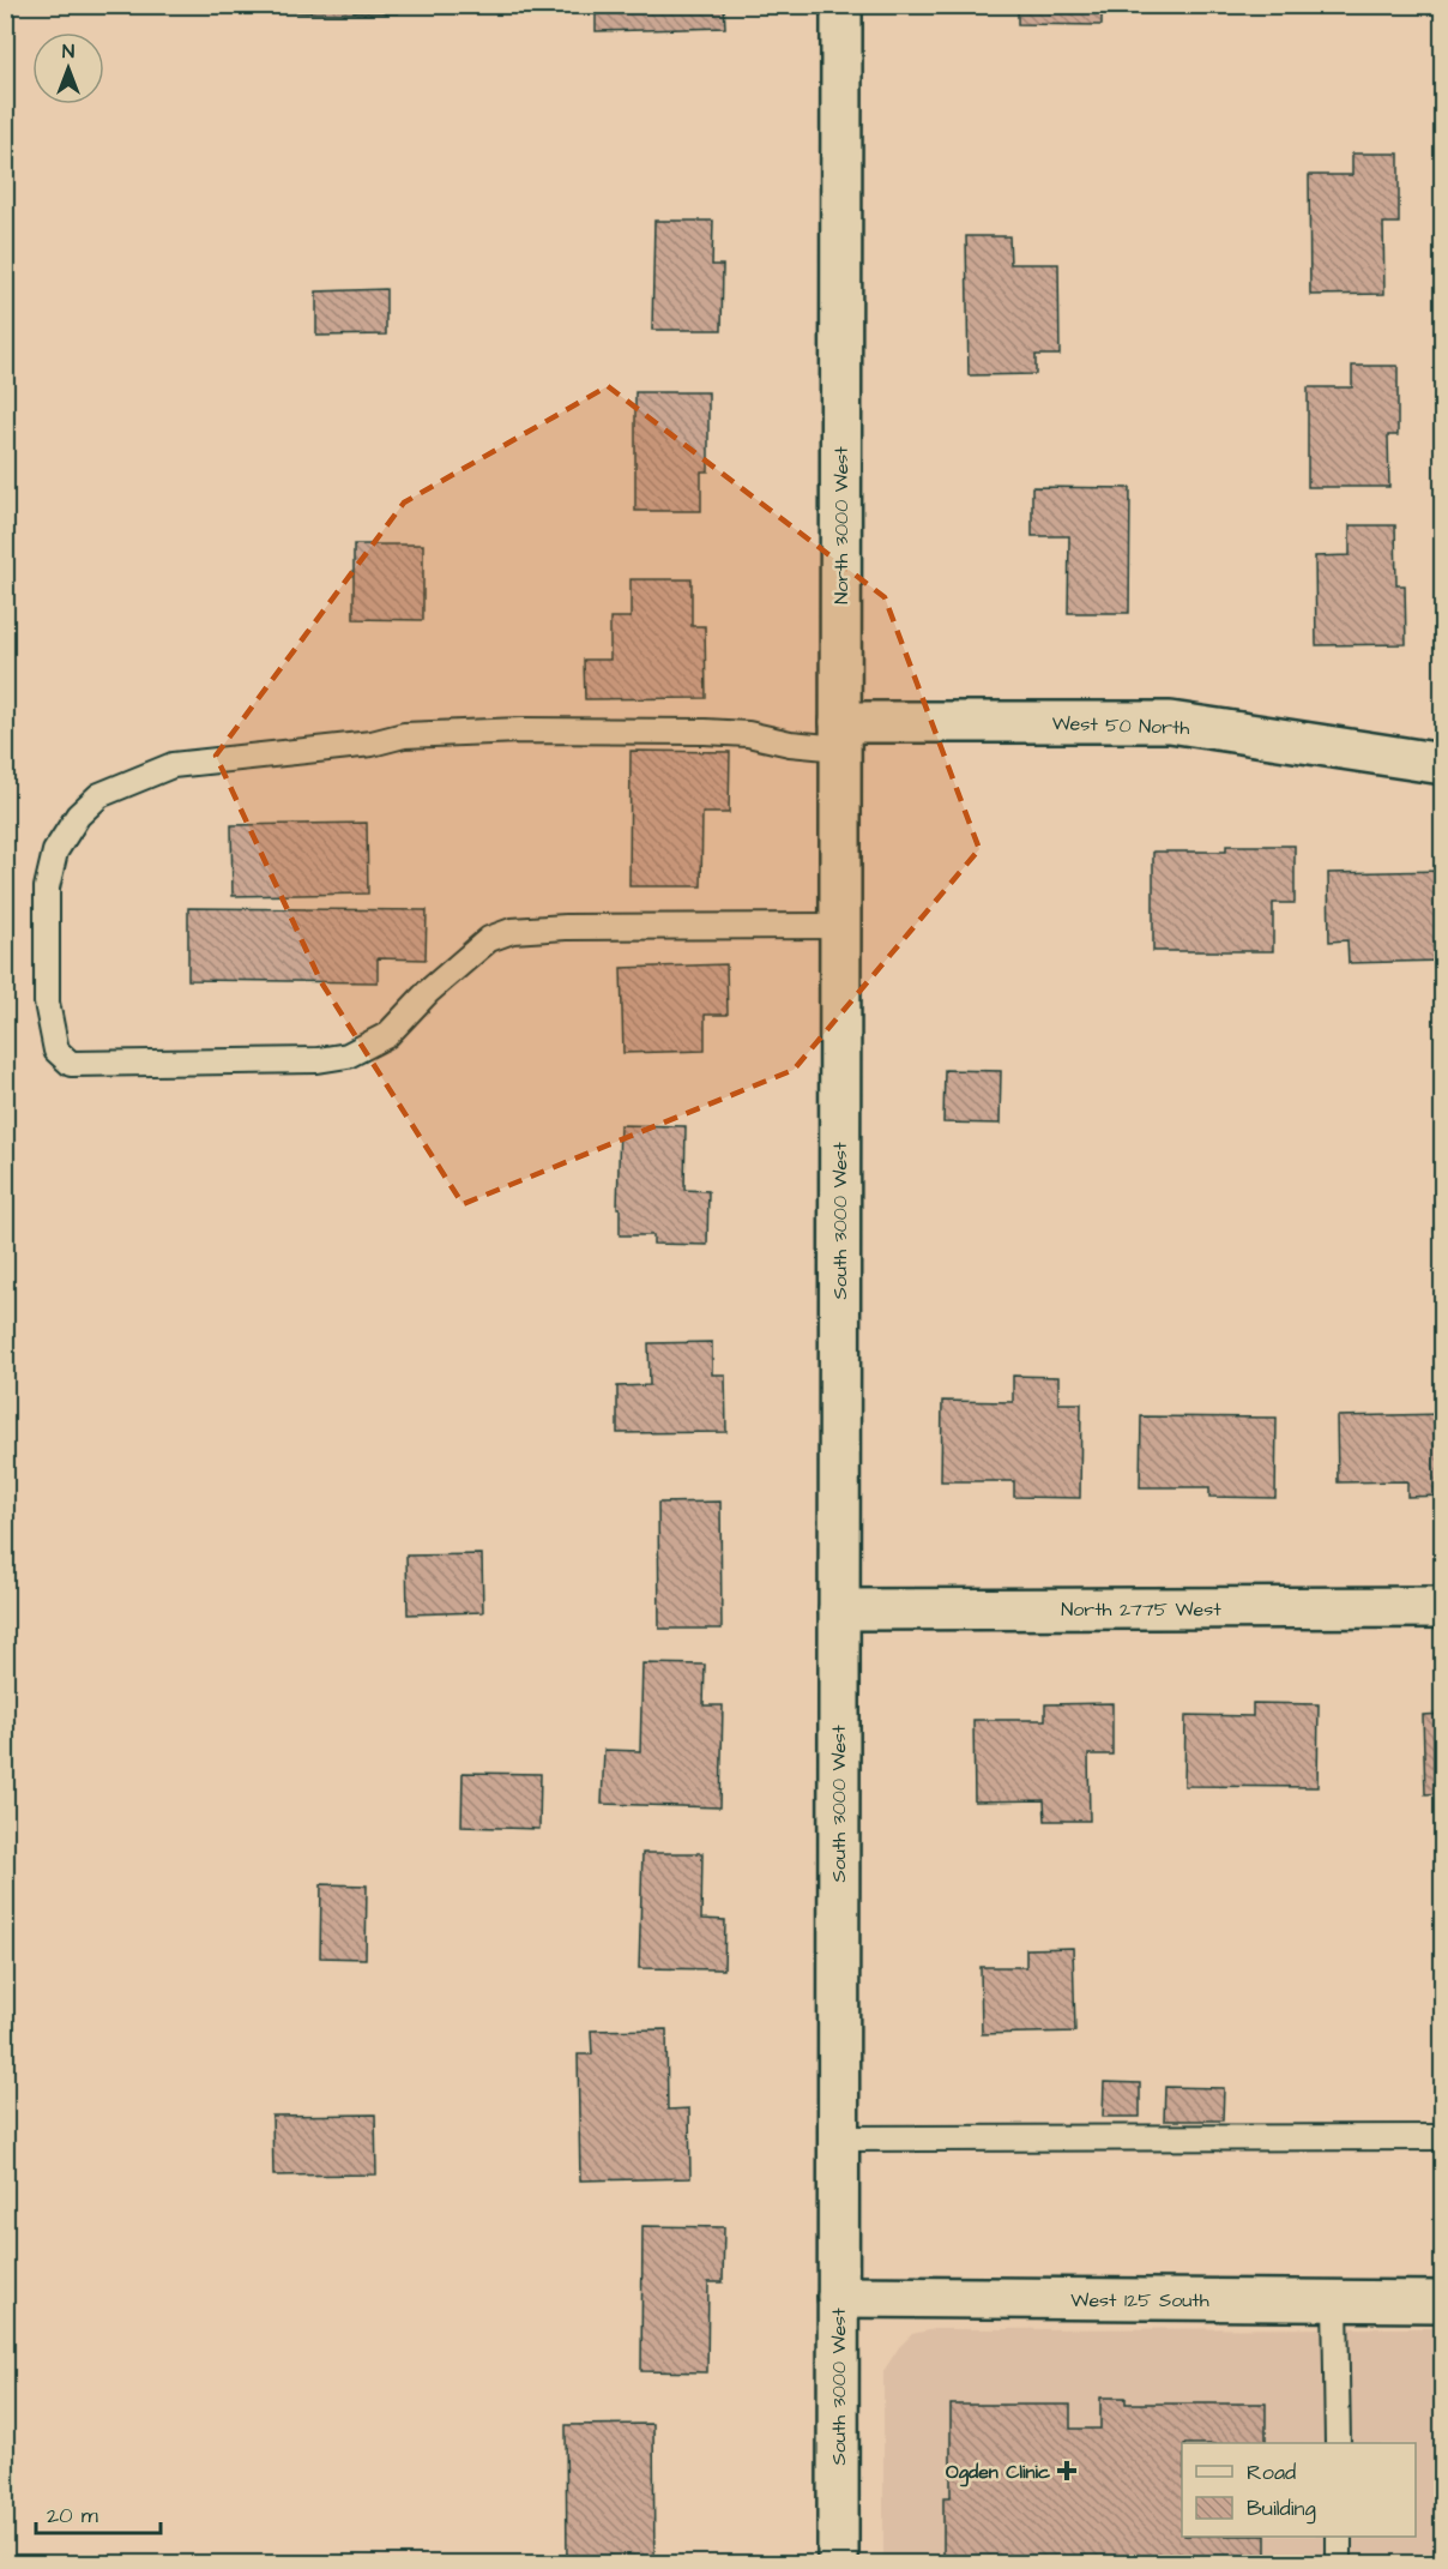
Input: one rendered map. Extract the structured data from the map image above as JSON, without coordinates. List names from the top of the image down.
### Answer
{
  "streets": {
    "main road": [
      "North 3000 West",
      "West 50 North",
      "South 3000 West",
      "North 2775 West",
      "West 125 South"
    ]
  },
  "crossings": [
    ["North 3000 West", "West 50 North"],
    ["North 3000 West", "South 3000 West"],
    ["South 3000 West", "North 2775 West"],
    ["South 3000 West", "West 125 South"]
  ],
  "places": {
    "health": ["Ogden Clinic"]
  },
  "legend": ["Road", "Building"],
  "scale_bar": "20 m",
  "north": "top"
}
